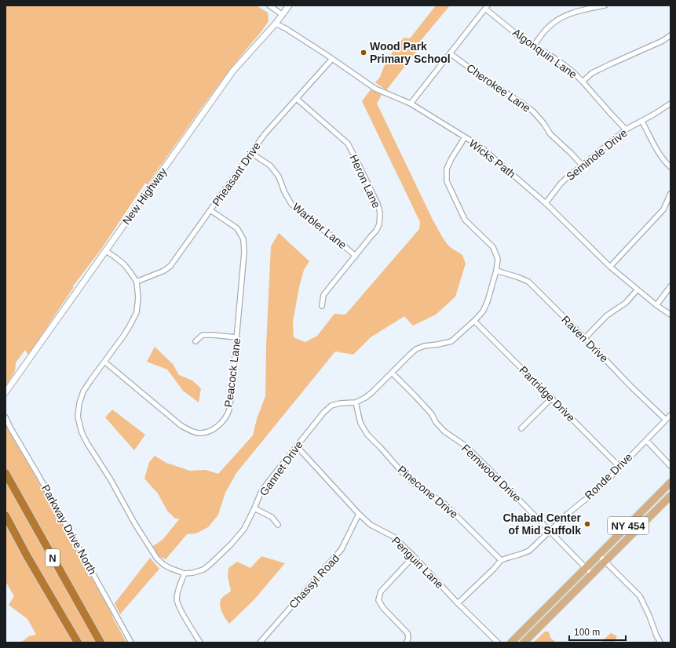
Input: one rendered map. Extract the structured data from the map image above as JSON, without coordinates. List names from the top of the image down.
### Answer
{
  "streets": {
    "highway": ["N"],
    "main road": ["NY 454"],
    "street": [
      "Algonquin Lane",
      "Cherokee Lane",
      "Seminole Drive",
      "Wicks Path",
      "Pheasant Drive",
      "Heron Lane",
      "New Highway",
      "Warbler Lane",
      "Raven Drive",
      "Peacock Lane",
      "Partridge Drive",
      "Gannet Drive",
      "Fernwood Drive",
      "Ronde Drive",
      "Pinecone Drive",
      "Parkway Drive North",
      "Penguin Lane",
      "Chassyl Road"
    ]
  },
  "crossings": [
    ["Algonquin Lane", "Seminole Drive"],
    ["Cherokee Lane", "Seminole Drive"],
    ["Seminole Drive", "Wicks Path"],
    ["Wicks Path", "Pheasant Drive"],
    ["Wicks Path", "New Highway"],
    ["Wicks Path", "Gannet Drive"],
    ["Pheasant Drive", "Heron Lane"],
    ["Pheasant Drive", "Warbler Lane"],
    ["Pheasant Drive", "Peacock Lane"],
    ["Heron Lane", "Warbler Lane"],
    ["Raven Drive", "Gannet Drive"],
    ["Raven Drive", "Ronde Drive"],
    ["Partridge Drive", "Gannet Drive"],
    ["Partridge Drive", "Ronde Drive"],
    ["Gannet Drive", "Fernwood Drive"],
    ["Gannet Drive", "Pinecone Drive"],
    ["Gannet Drive", "Penguin Lane"],
    ["Fernwood Drive", "Ronde Drive"],
    ["Fernwood Drive", "NY 454"],
    ["Ronde Drive", "Pinecone Drive"],
    ["Penguin Lane", "Chassyl Road"]
  ],
  "places": ["Wood Park Primary School", "Chabad Center of Mid Suffolk"],
  "scale_bar": "100 m"
}
